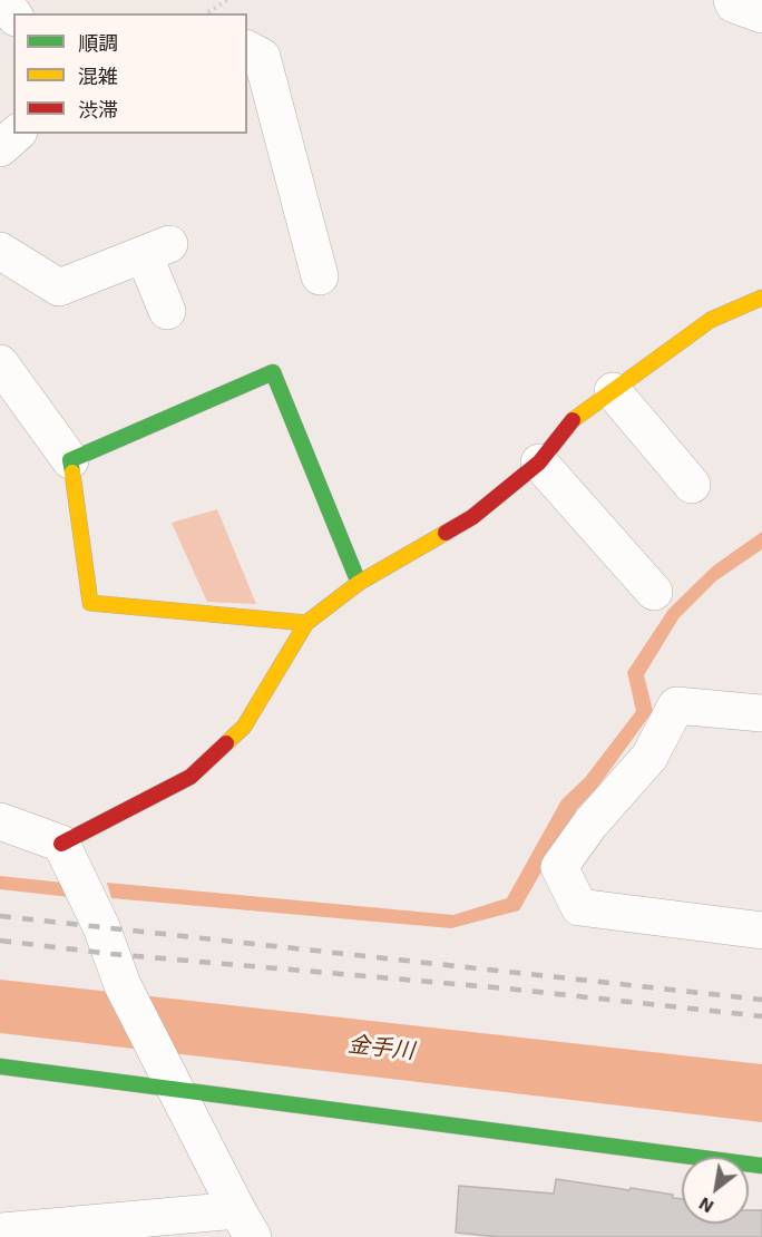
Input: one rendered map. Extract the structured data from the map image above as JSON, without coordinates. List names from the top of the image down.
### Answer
{
  "water": ["金手川"],
  "legend": ["順調", "混雑", "渋滞"],
  "north": "bottom left"
}
